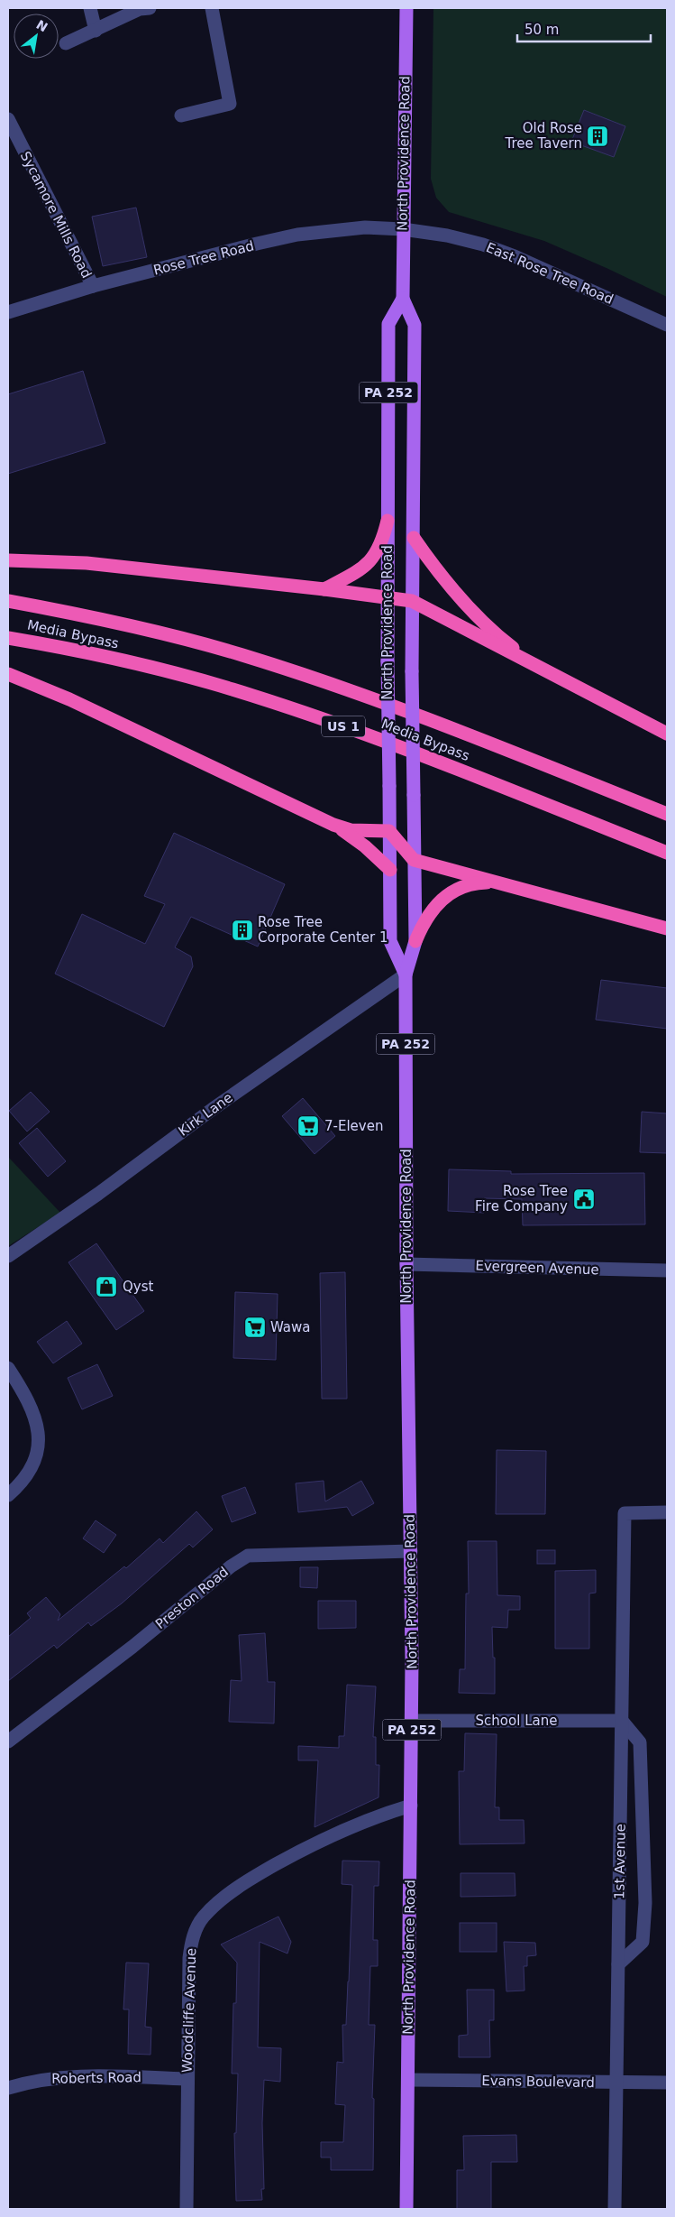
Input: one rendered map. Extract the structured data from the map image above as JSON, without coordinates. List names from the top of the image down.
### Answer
{
  "streets": {
    "highway": ["Media Bypass", "US 1"],
    "main road": ["North Providence Road", "PA 252"],
    "street": [
      "Sycamore Mills Road",
      "Rose Tree Road",
      "East Rose Tree Road",
      "Kirk Lane",
      "Evergreen Avenue",
      "Preston Road",
      "School Lane",
      "1st Avenue",
      "Woodcliffe Avenue",
      "Roberts Road",
      "Evans Boulevard"
    ]
  },
  "crossings": [
    ["North Providence Road", "Rose Tree Road"],
    ["North Providence Road", "East Rose Tree Road"],
    ["North Providence Road", "Kirk Lane"],
    ["North Providence Road", "Evergreen Avenue"],
    ["North Providence Road", "Preston Road"],
    ["North Providence Road", "School Lane"],
    ["North Providence Road", "Woodcliffe Avenue"],
    ["North Providence Road", "Evans Boulevard"],
    ["Sycamore Mills Road", "Rose Tree Road"],
    ["Rose Tree Road", "East Rose Tree Road"],
    ["School Lane", "1st Avenue"],
    ["1st Avenue", "Evans Boulevard"],
    ["Woodcliffe Avenue", "Roberts Road"]
  ],
  "places": {
    "building": ["Old Rose Tree Tavern", "Rose Tree Corporate Center 1"],
    "supermarket": ["7-Eleven", "Wawa"],
    "public building": ["Rose Tree Fire Company"],
    "shop": ["Qyst"]
  },
  "scale_bar": "50 m",
  "north": "top right"
}
